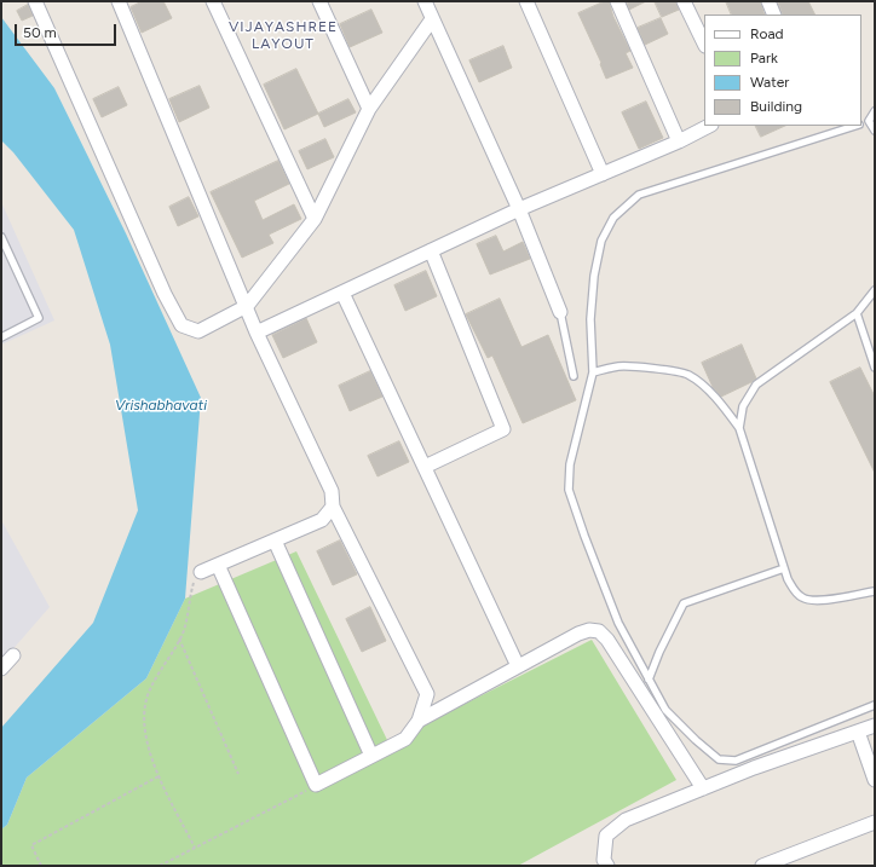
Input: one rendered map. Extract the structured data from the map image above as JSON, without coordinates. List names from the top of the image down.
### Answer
{
  "districts": ["VIJAYASHREE LAYOUT"],
  "water": ["Vrishabhavati"],
  "legend": [
    "Road",
    "Park",
    "Water",
    "Building"
  ],
  "scale_bar": "50 m"
}
